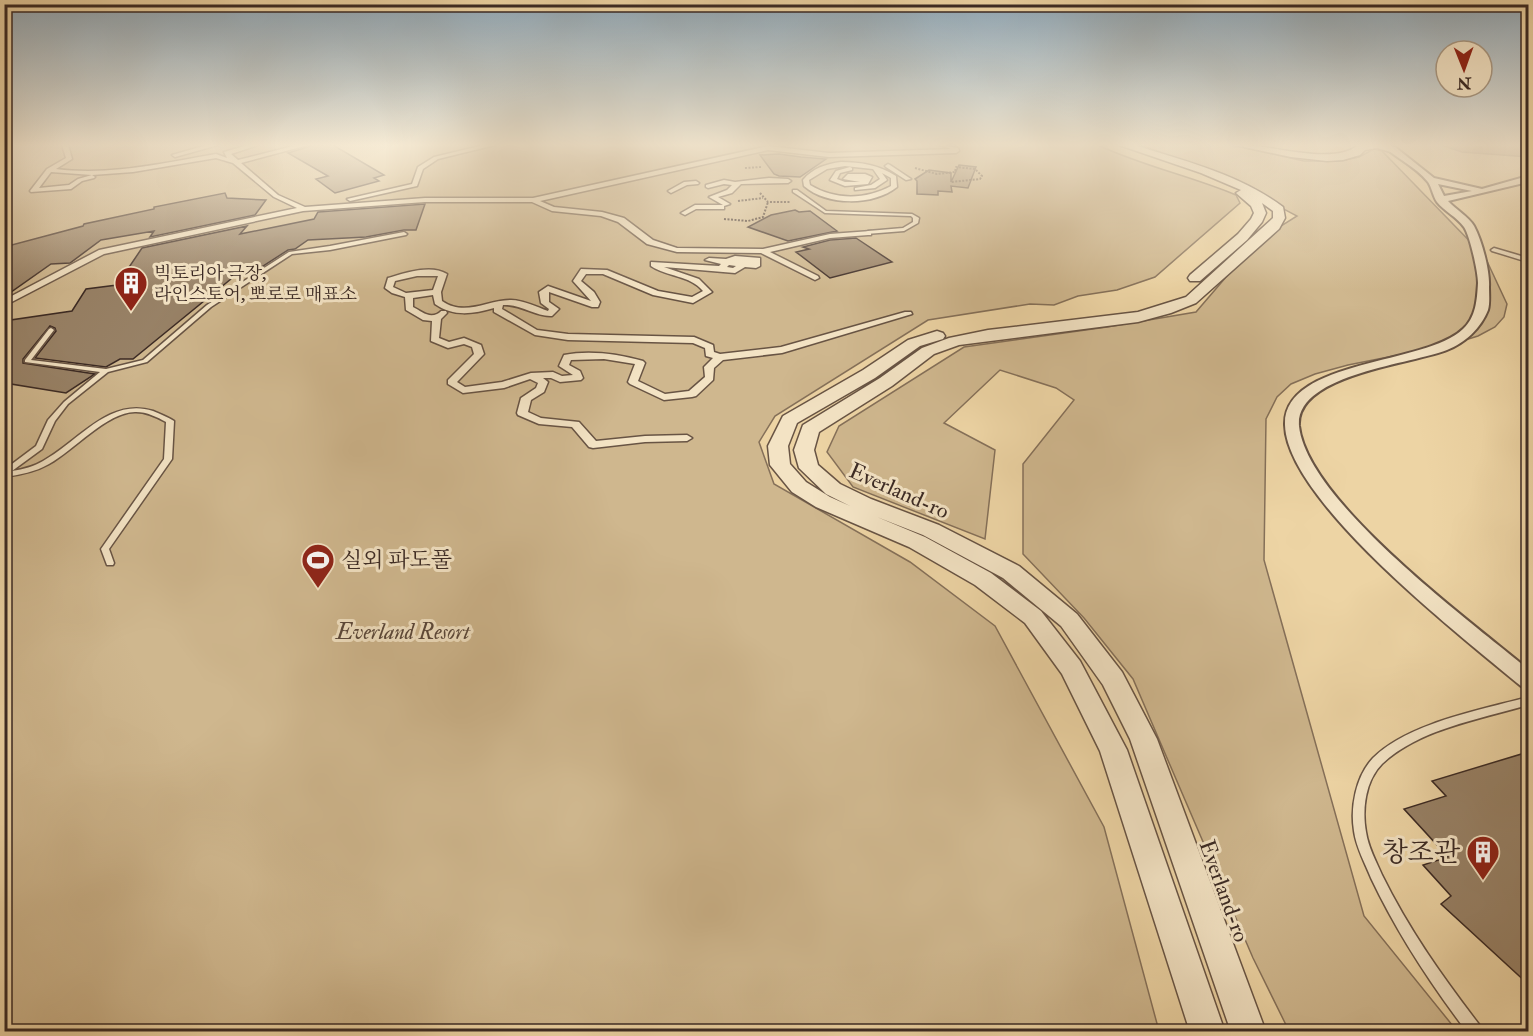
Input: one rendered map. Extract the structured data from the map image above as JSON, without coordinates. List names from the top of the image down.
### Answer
{
  "streets": {
    "street": ["Everland-ro"]
  },
  "parks": ["Everland Resort"],
  "places": {
    "building": ["빅토리아 극장, 라인스토어, 뽀로로 매표소", "창조관"],
    "sports": ["실외 파도풀"]
  },
  "north": "bottom"
}
